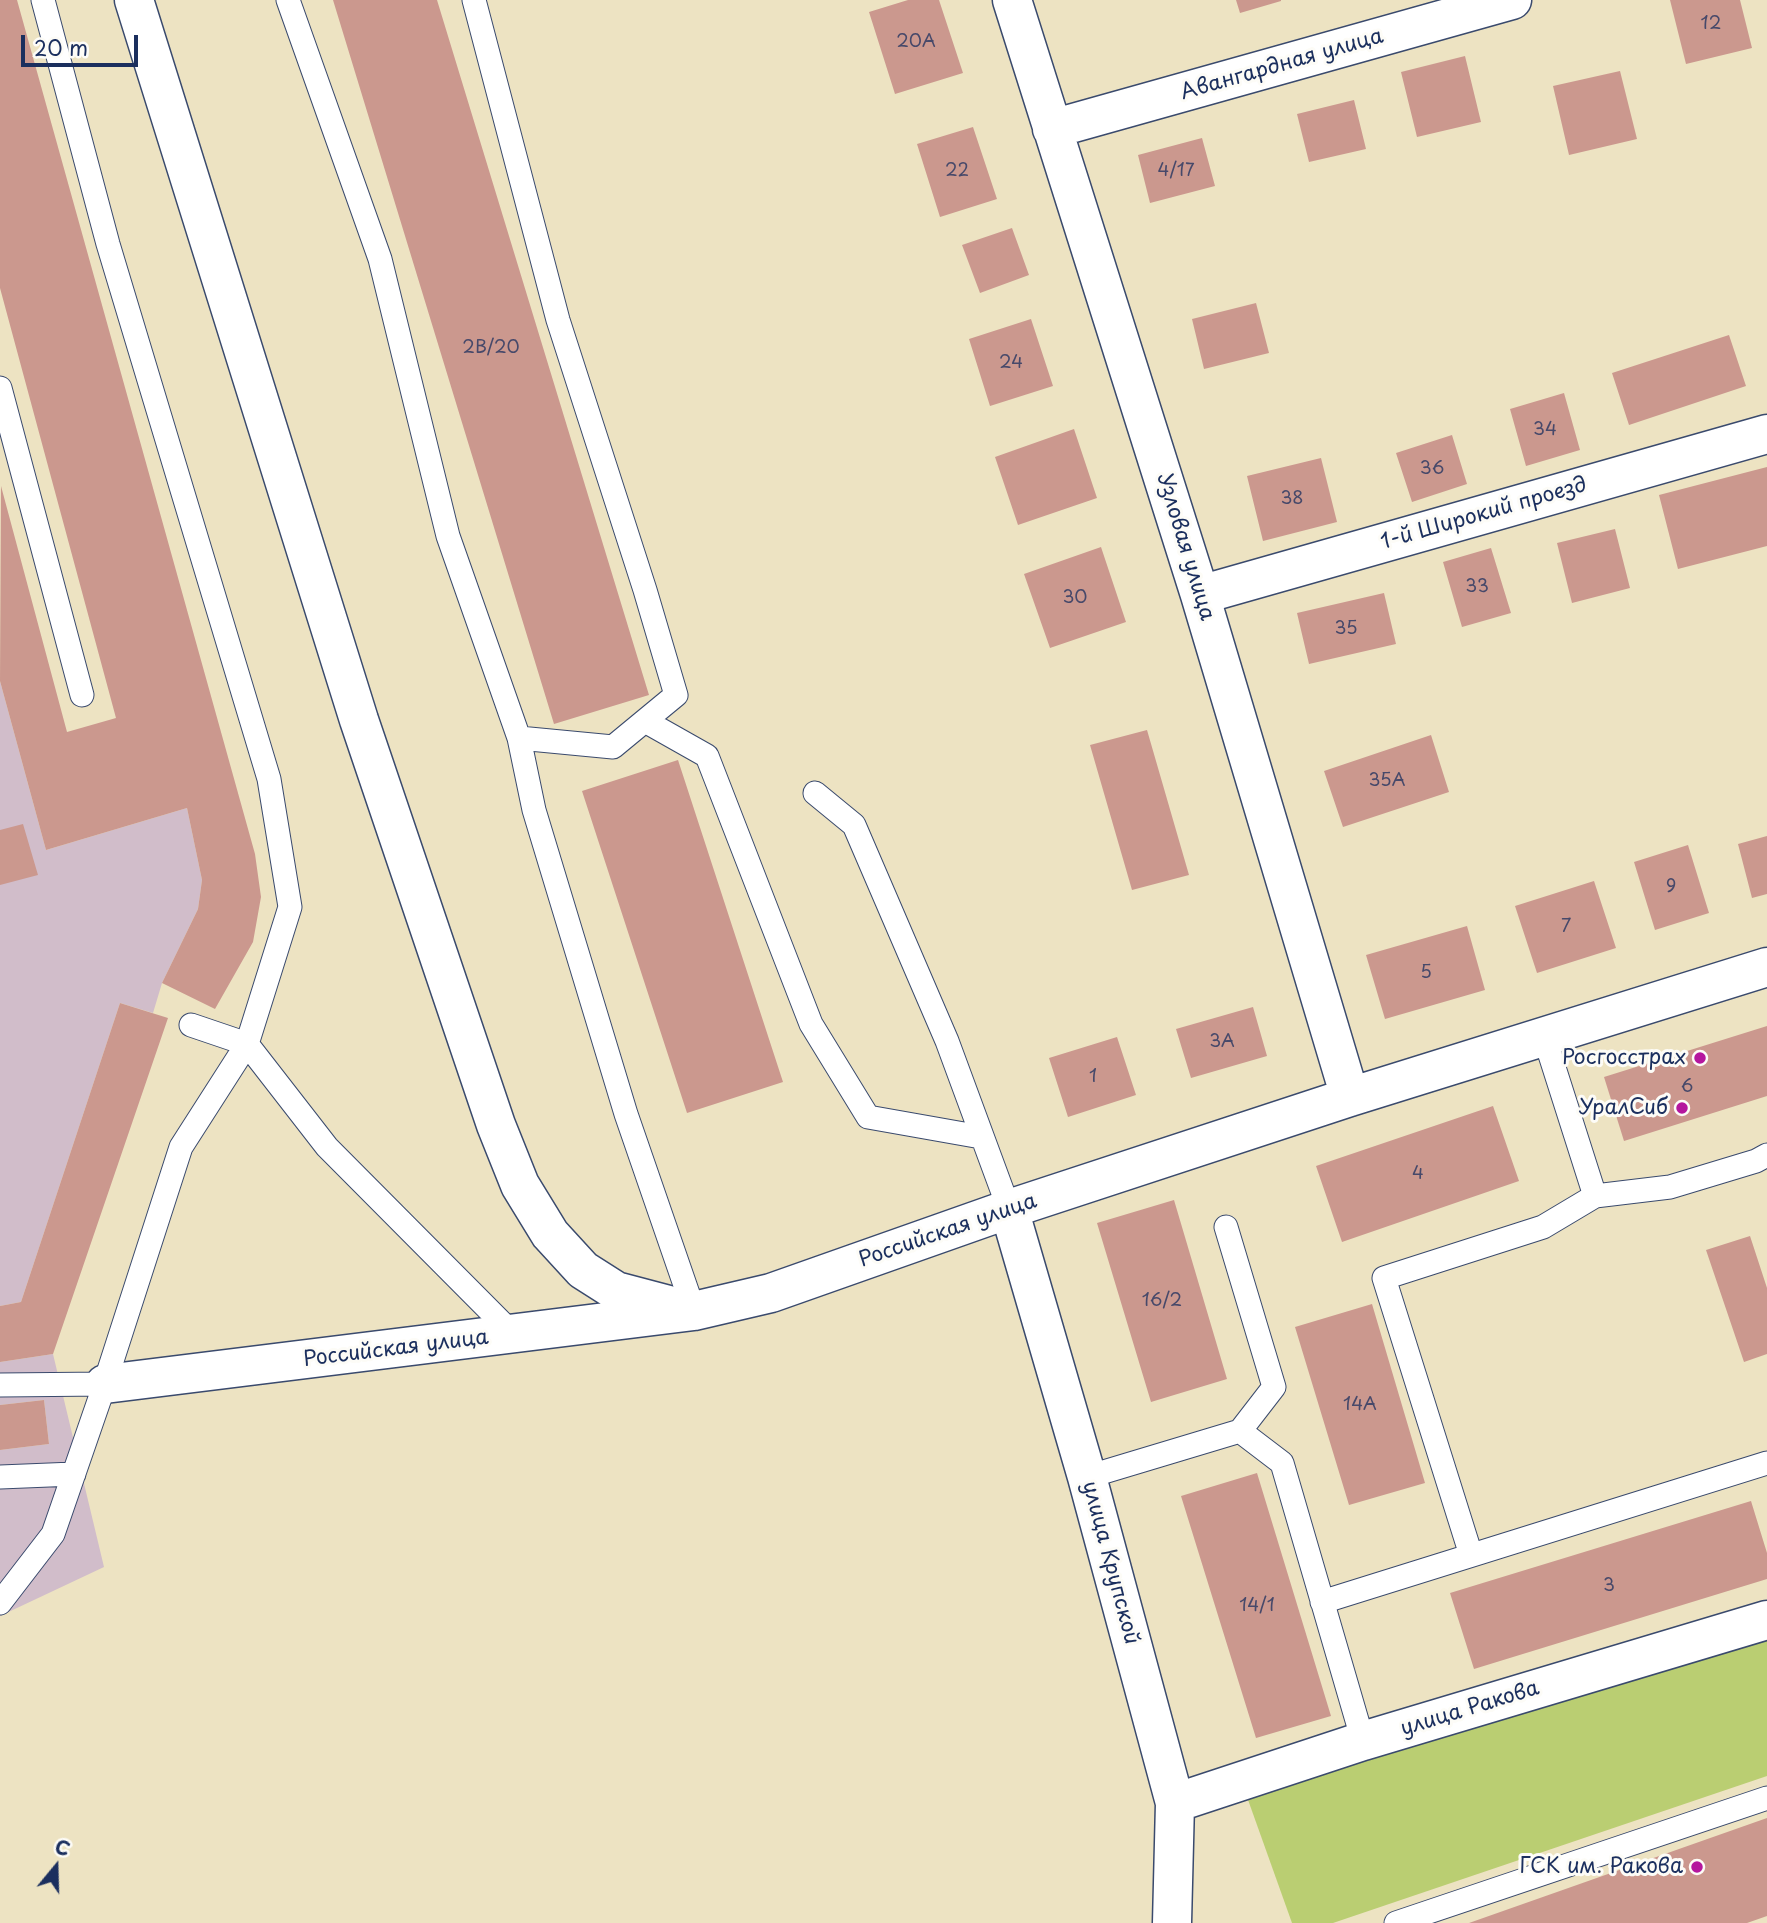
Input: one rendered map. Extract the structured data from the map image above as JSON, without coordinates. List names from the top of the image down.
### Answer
{
  "streets": {
    "street": [
      "Авангардная улица",
      "1-й Широкий проезд",
      "Узловая улица",
      "Российская улица",
      "улица Крупской",
      "улица Ракова"
    ]
  },
  "crossings": [
    ["Авангардная улица", "Узловая улица"],
    ["1-й Широкий проезд", "Узловая улица"],
    ["Узловая улица", "Российская улица"],
    ["Российская улица", "улица Крупской"],
    ["улица Крупской", "улица Ракова"]
  ],
  "places": ["Росгосстрах", "УралСиб", "ГСК им. Ракова"],
  "house_numbers": [
    "12",
    "20А",
    "22",
    "4/17",
    "2В/20",
    "24",
    "34",
    "36",
    "38",
    "33",
    "30",
    "35",
    "35А",
    "9",
    "7",
    "5",
    "3А",
    "1",
    "6",
    "4",
    "16/2",
    "14А",
    "3",
    "14/1"
  ],
  "scale_bar": "20 m",
  "north": "top"
}
